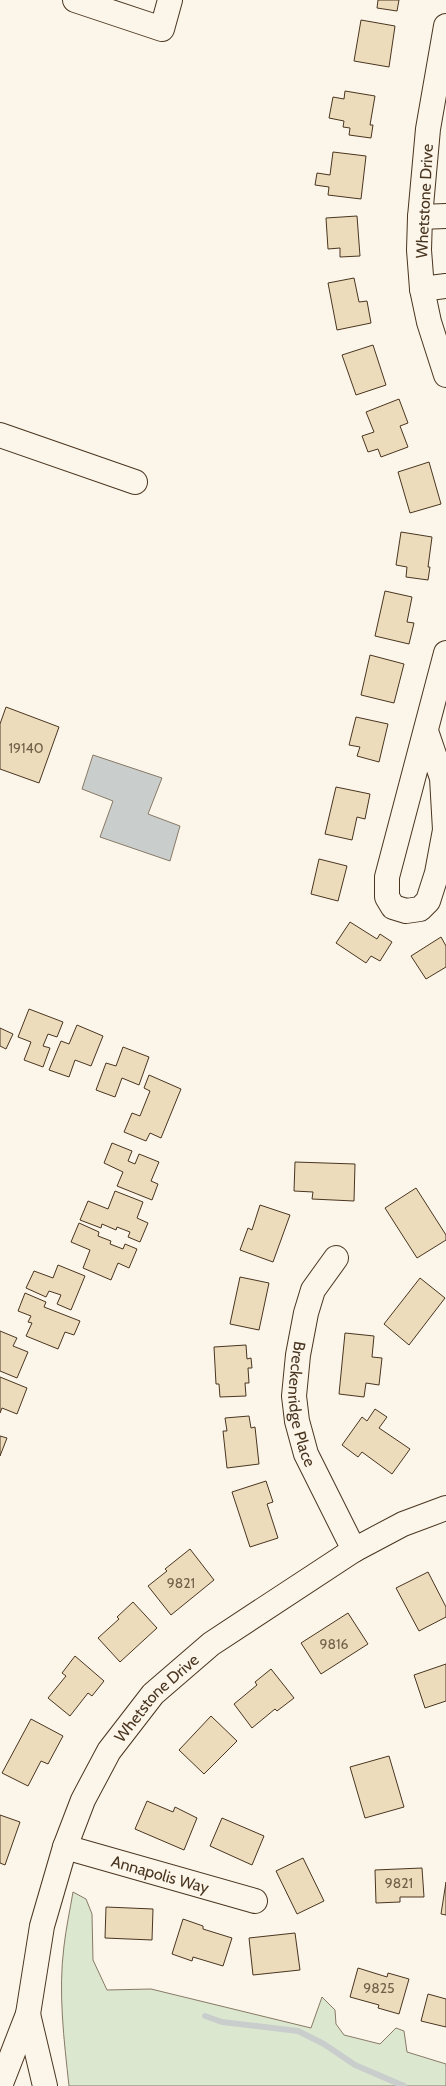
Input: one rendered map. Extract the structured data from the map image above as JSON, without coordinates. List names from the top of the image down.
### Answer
{
  "streets": {
    "street": ["Whetstone Drive", "Breckenridge Place", "Annapolis Way"]
  },
  "crossings": [
    ["Whetstone Drive", "Breckenridge Place"],
    ["Whetstone Drive", "Annapolis Way"]
  ],
  "house_numbers": [
    "19140",
    "9821",
    "9816",
    "9821",
    "9825"
  ]
}
